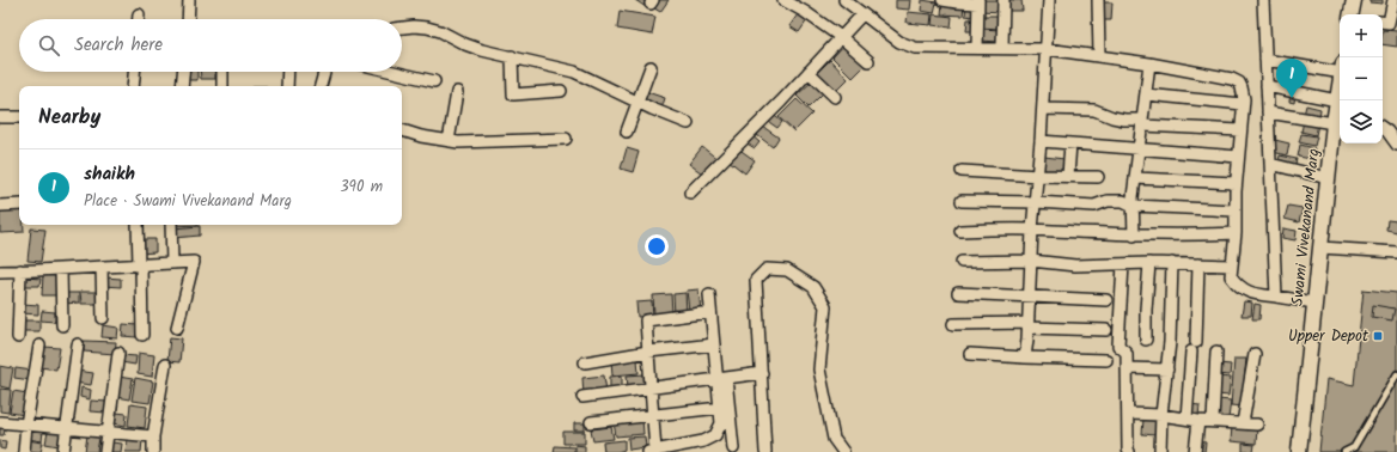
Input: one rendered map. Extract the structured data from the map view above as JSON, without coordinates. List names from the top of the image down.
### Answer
{
  "streets": {
    "main road": ["Swami Vivekanand Marg"]
  },
  "places": {
    "transit": ["Upper Depot"]
  },
  "page": {
    "map_buttons": ["+", "−"],
    "search": "Search here",
    "pins": "1",
    "heading": "Nearby",
    "list": [
      {
        "mark": "1",
        "name": "shaikh",
        "note": "Place · Swami Vivekanand Marg",
        "value": "390 m"
      }
    ]
  }
}
